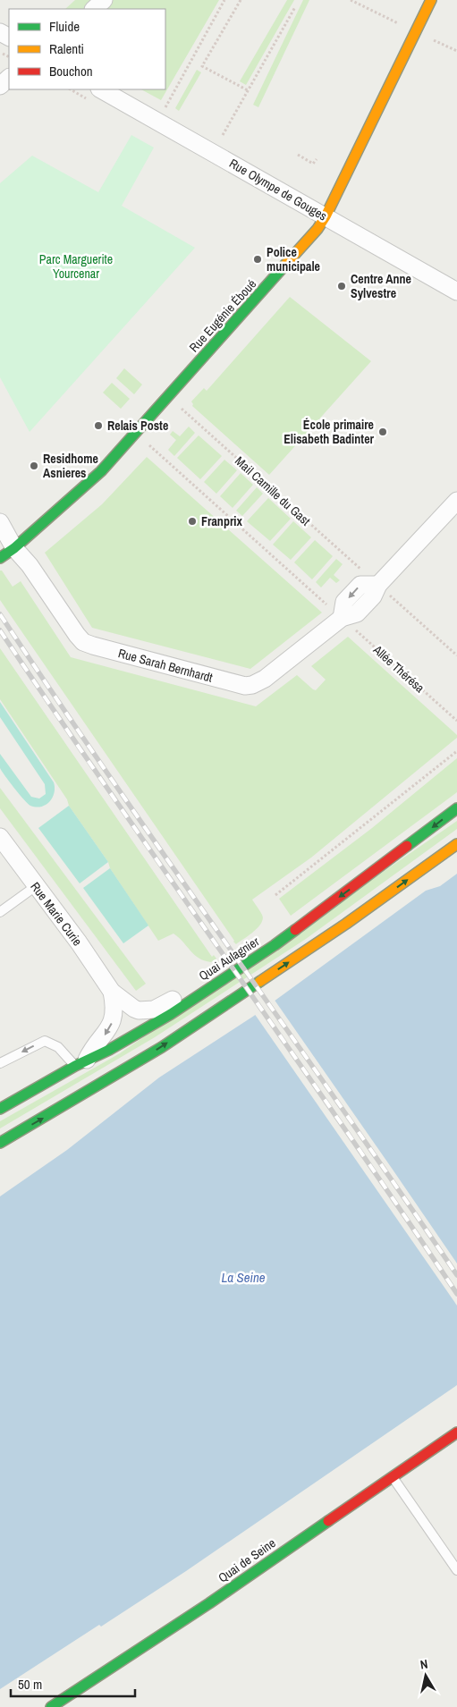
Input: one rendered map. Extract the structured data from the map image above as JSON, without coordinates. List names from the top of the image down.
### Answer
{
  "streets": {
    "main road": ["Rue Eugénie Éboué", "Quai Aulagnier", "Quai de Seine"],
    "street": ["Rue Olympe de Gouges", "Rue Sarah Bernhardt", "Rue Marie Curie"],
    "path": ["Mail Camille du Gast", "Allée Thérésa"]
  },
  "crossings": [
    ["Rue Olympe de Gouges", "Rue Eugénie Éboué"],
    ["Rue Eugénie Éboué", "Mail Camille du Gast"],
    ["Rue Eugénie Éboué", "Rue Sarah Bernhardt"],
    ["Mail Camille du Gast", "Rue Sarah Bernhardt"],
    ["Rue Sarah Bernhardt", "Allée Thérésa"],
    ["Rue Marie Curie", "Quai Aulagnier"]
  ],
  "water": ["La Seine"],
  "parks": ["Parc Marguerite Yourcenar"],
  "places": [
    "Police municipale",
    "Centre Anne Sylvestre",
    "Relais Poste",
    "École primaire Elisabeth Badinter",
    "Residhome Asnieres",
    "Franprix"
  ],
  "legend": ["Fluide", "Ralenti", "Bouchon"],
  "scale_bar": "50 m",
  "north": "top"
}
